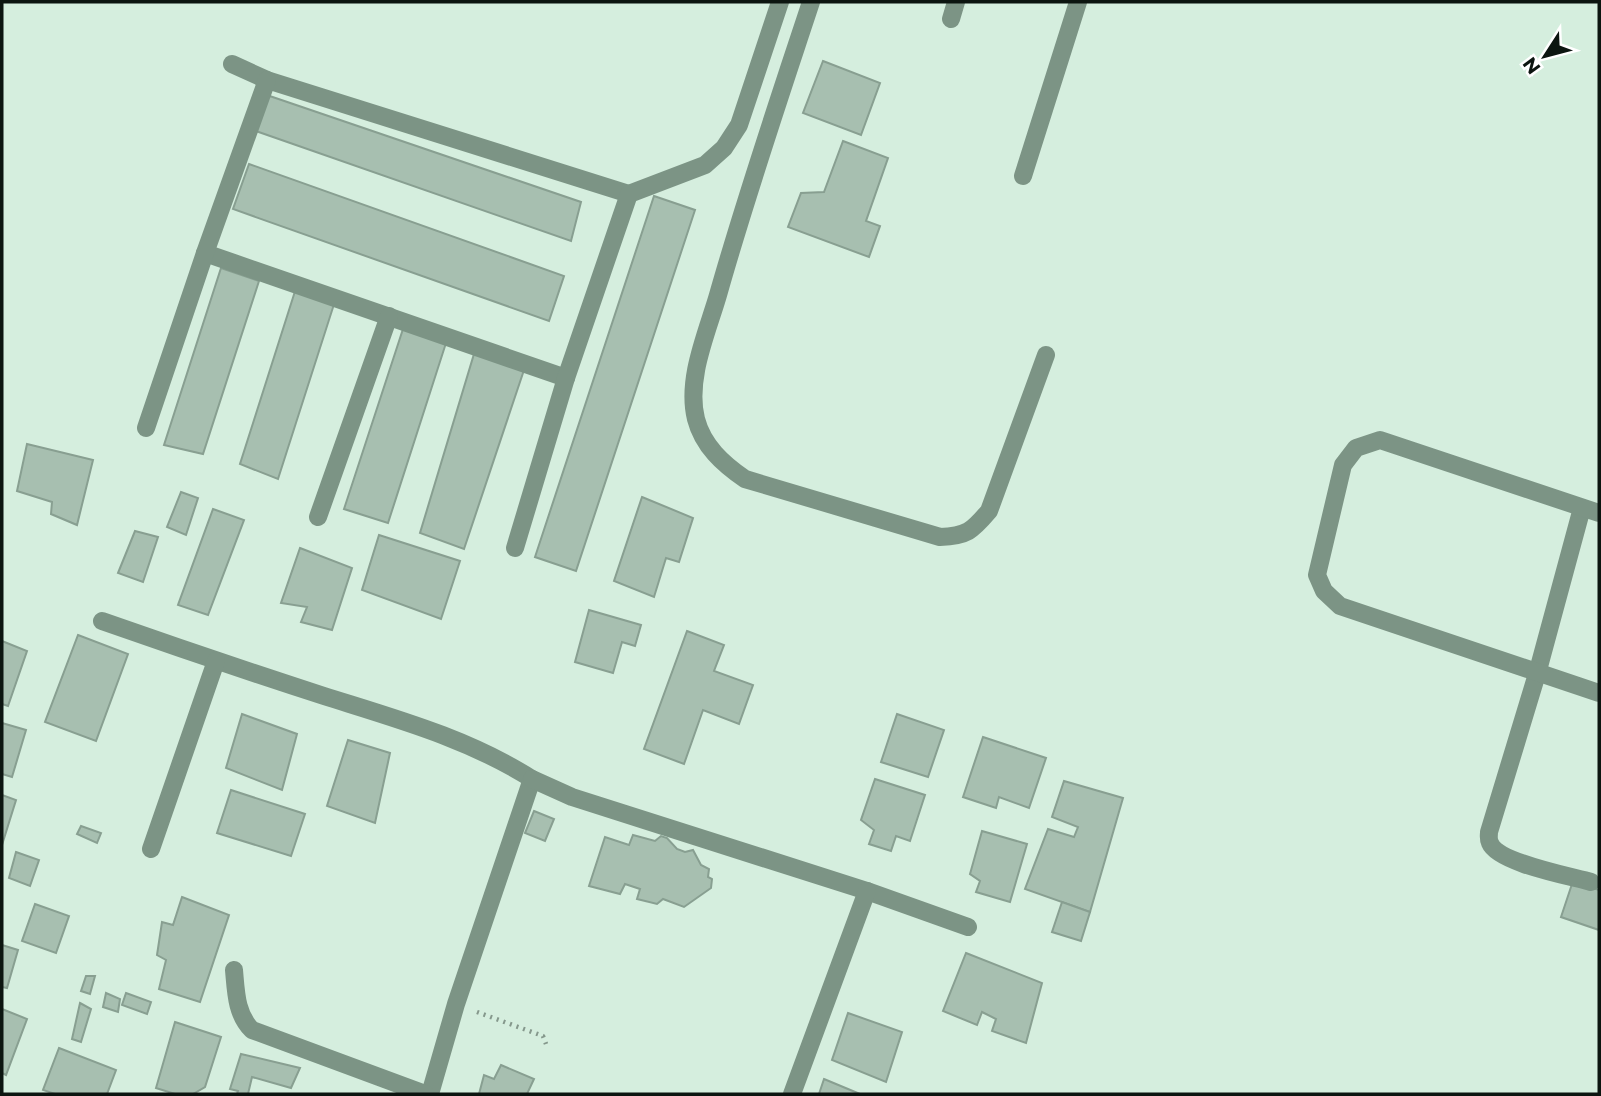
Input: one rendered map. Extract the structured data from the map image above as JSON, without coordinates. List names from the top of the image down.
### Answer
{
  "north": "bottom left"
}
